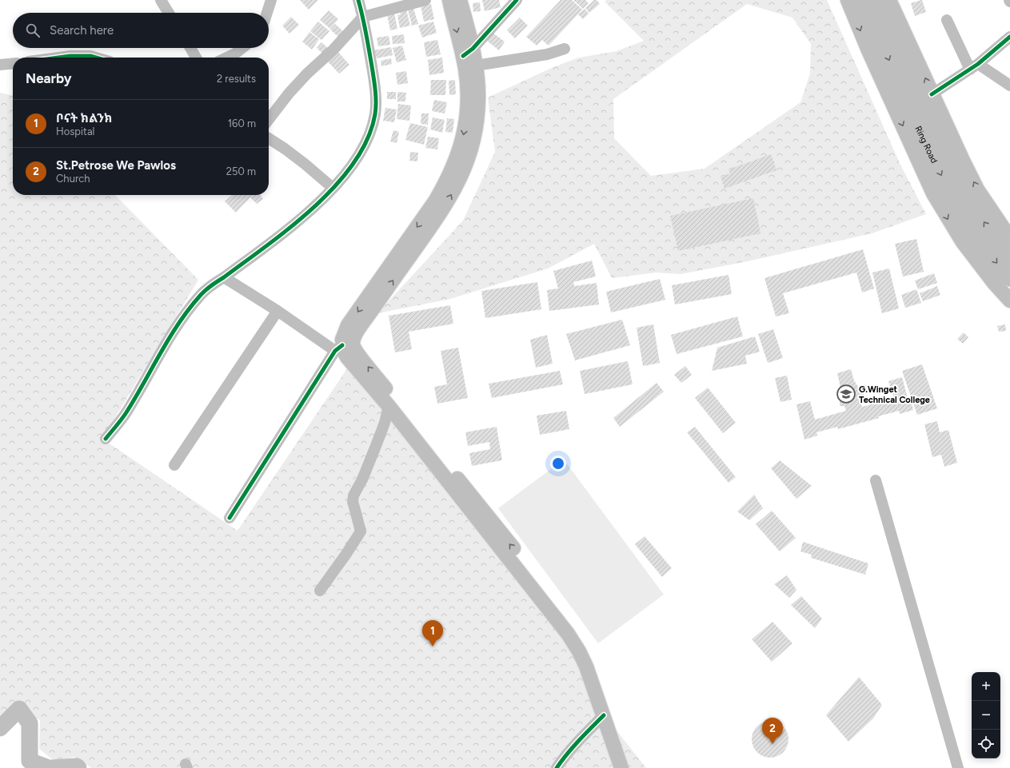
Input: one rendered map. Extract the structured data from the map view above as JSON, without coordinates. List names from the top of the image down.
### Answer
{
  "streets": {
    "highway": ["Ring Road"]
  },
  "places": {
    "school or university": ["G.Winget Technical College"]
  },
  "page": {
    "search": "Search here",
    "heading": ["Nearby", "2 results"],
    "list": [
      {
        "mark": "1",
        "name": "ቦናት ክልንክ",
        "note": "Hospital",
        "value": "160 m"
      },
      {
        "mark": "2",
        "name": "St.Petrose We Pawlos",
        "note": "Church",
        "value": "250 m"
      }
    ],
    "pins": ["1", "2"],
    "map_buttons": ["+", "−"]
  }
}
